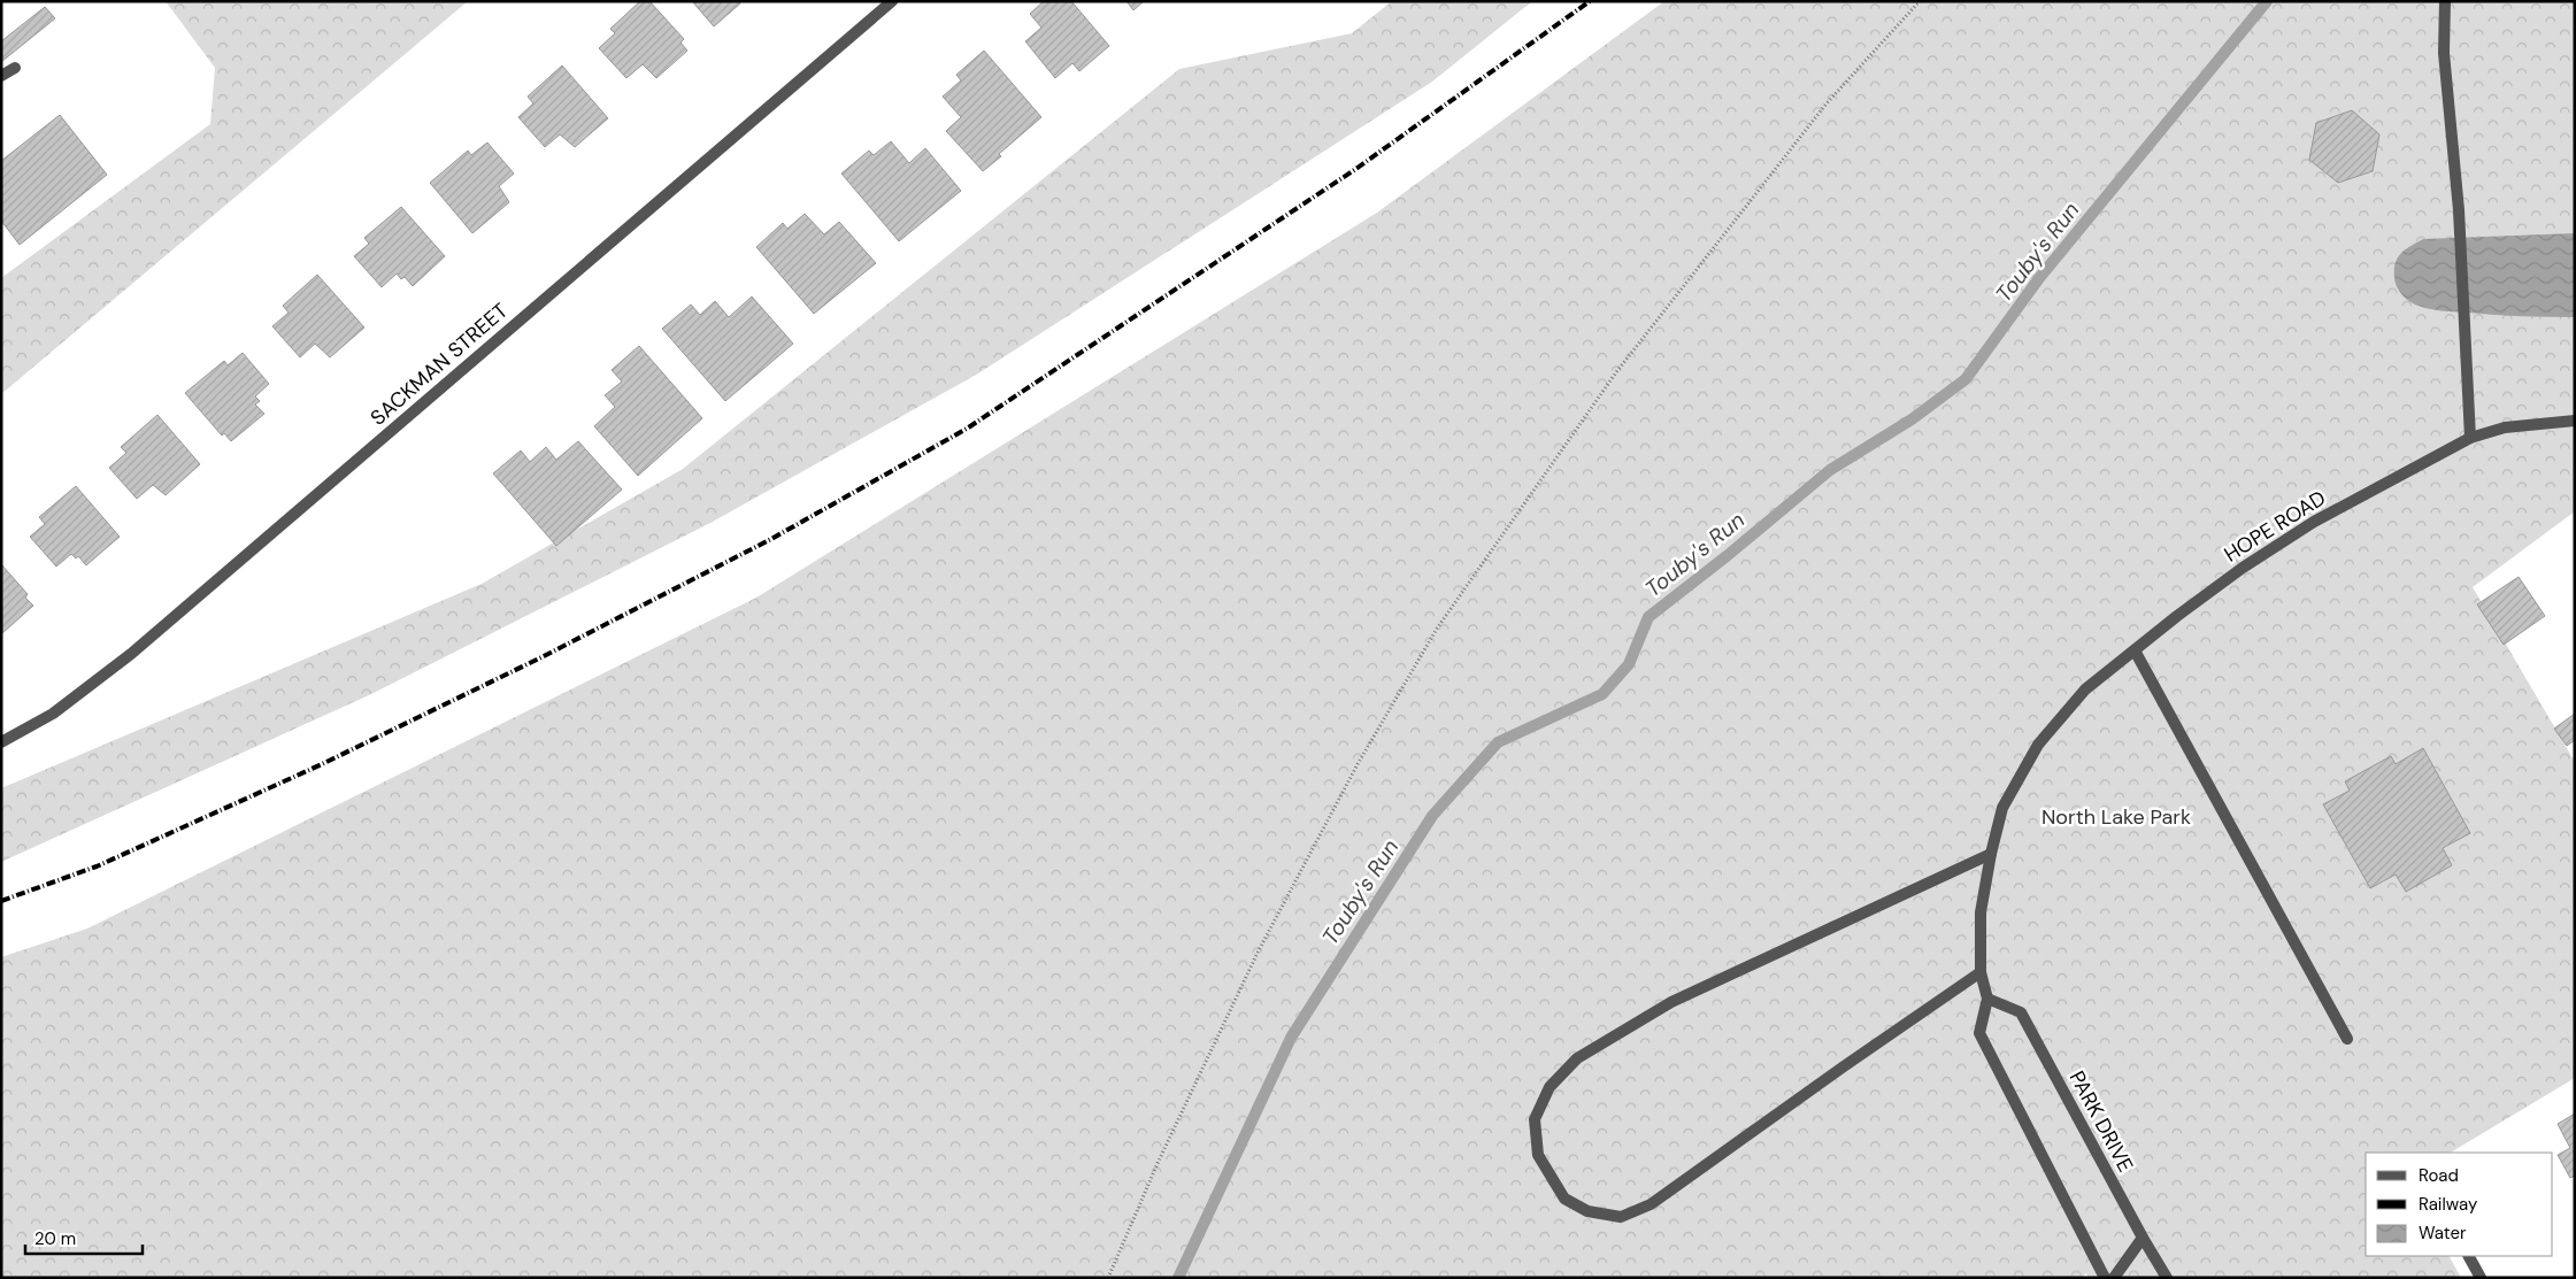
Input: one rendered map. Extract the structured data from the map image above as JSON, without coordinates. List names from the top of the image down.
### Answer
{
  "streets": {
    "street": ["SACKMAN STREET", "HOPE ROAD", "PARK DRIVE"]
  },
  "water": ["Touby's Run"],
  "parks": ["North Lake Park"],
  "legend": ["Road", "Railway", "Water"],
  "scale_bar": "20 m"
}
